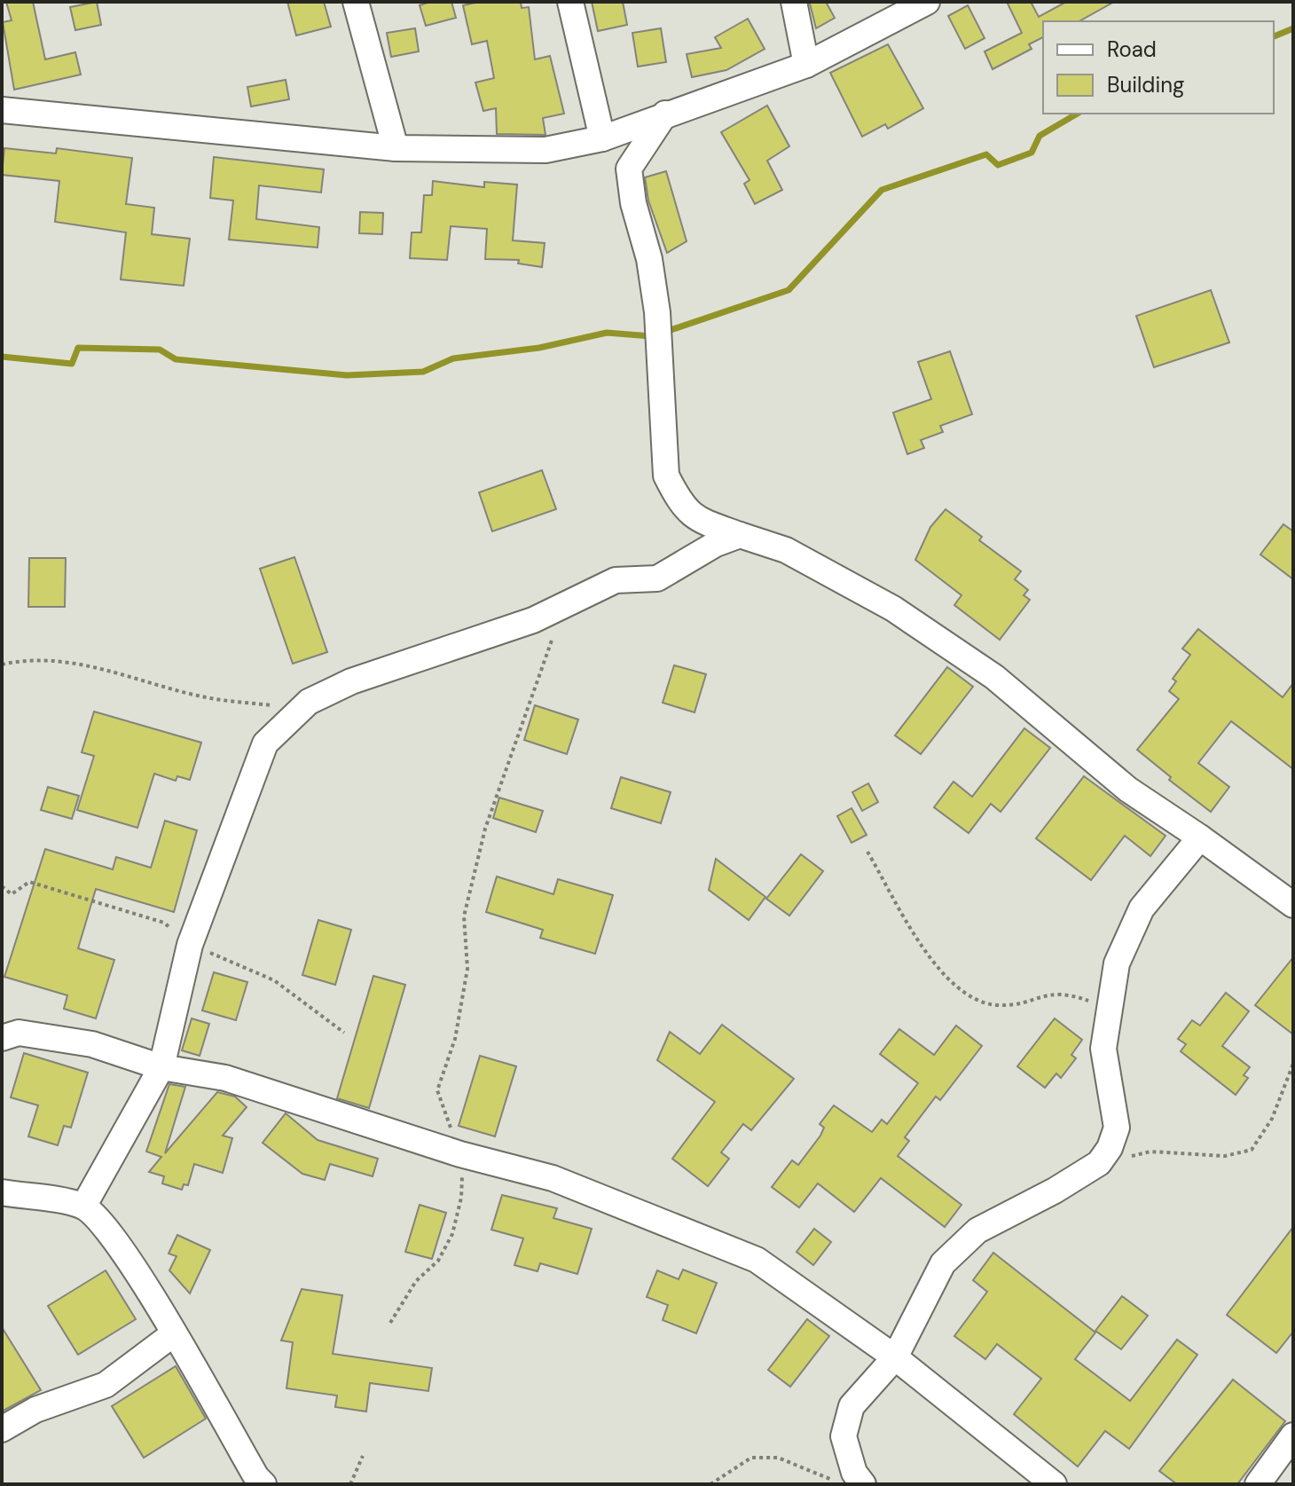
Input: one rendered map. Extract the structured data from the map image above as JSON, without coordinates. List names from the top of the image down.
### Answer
{
  "legend": ["Road", "Building"]
}
